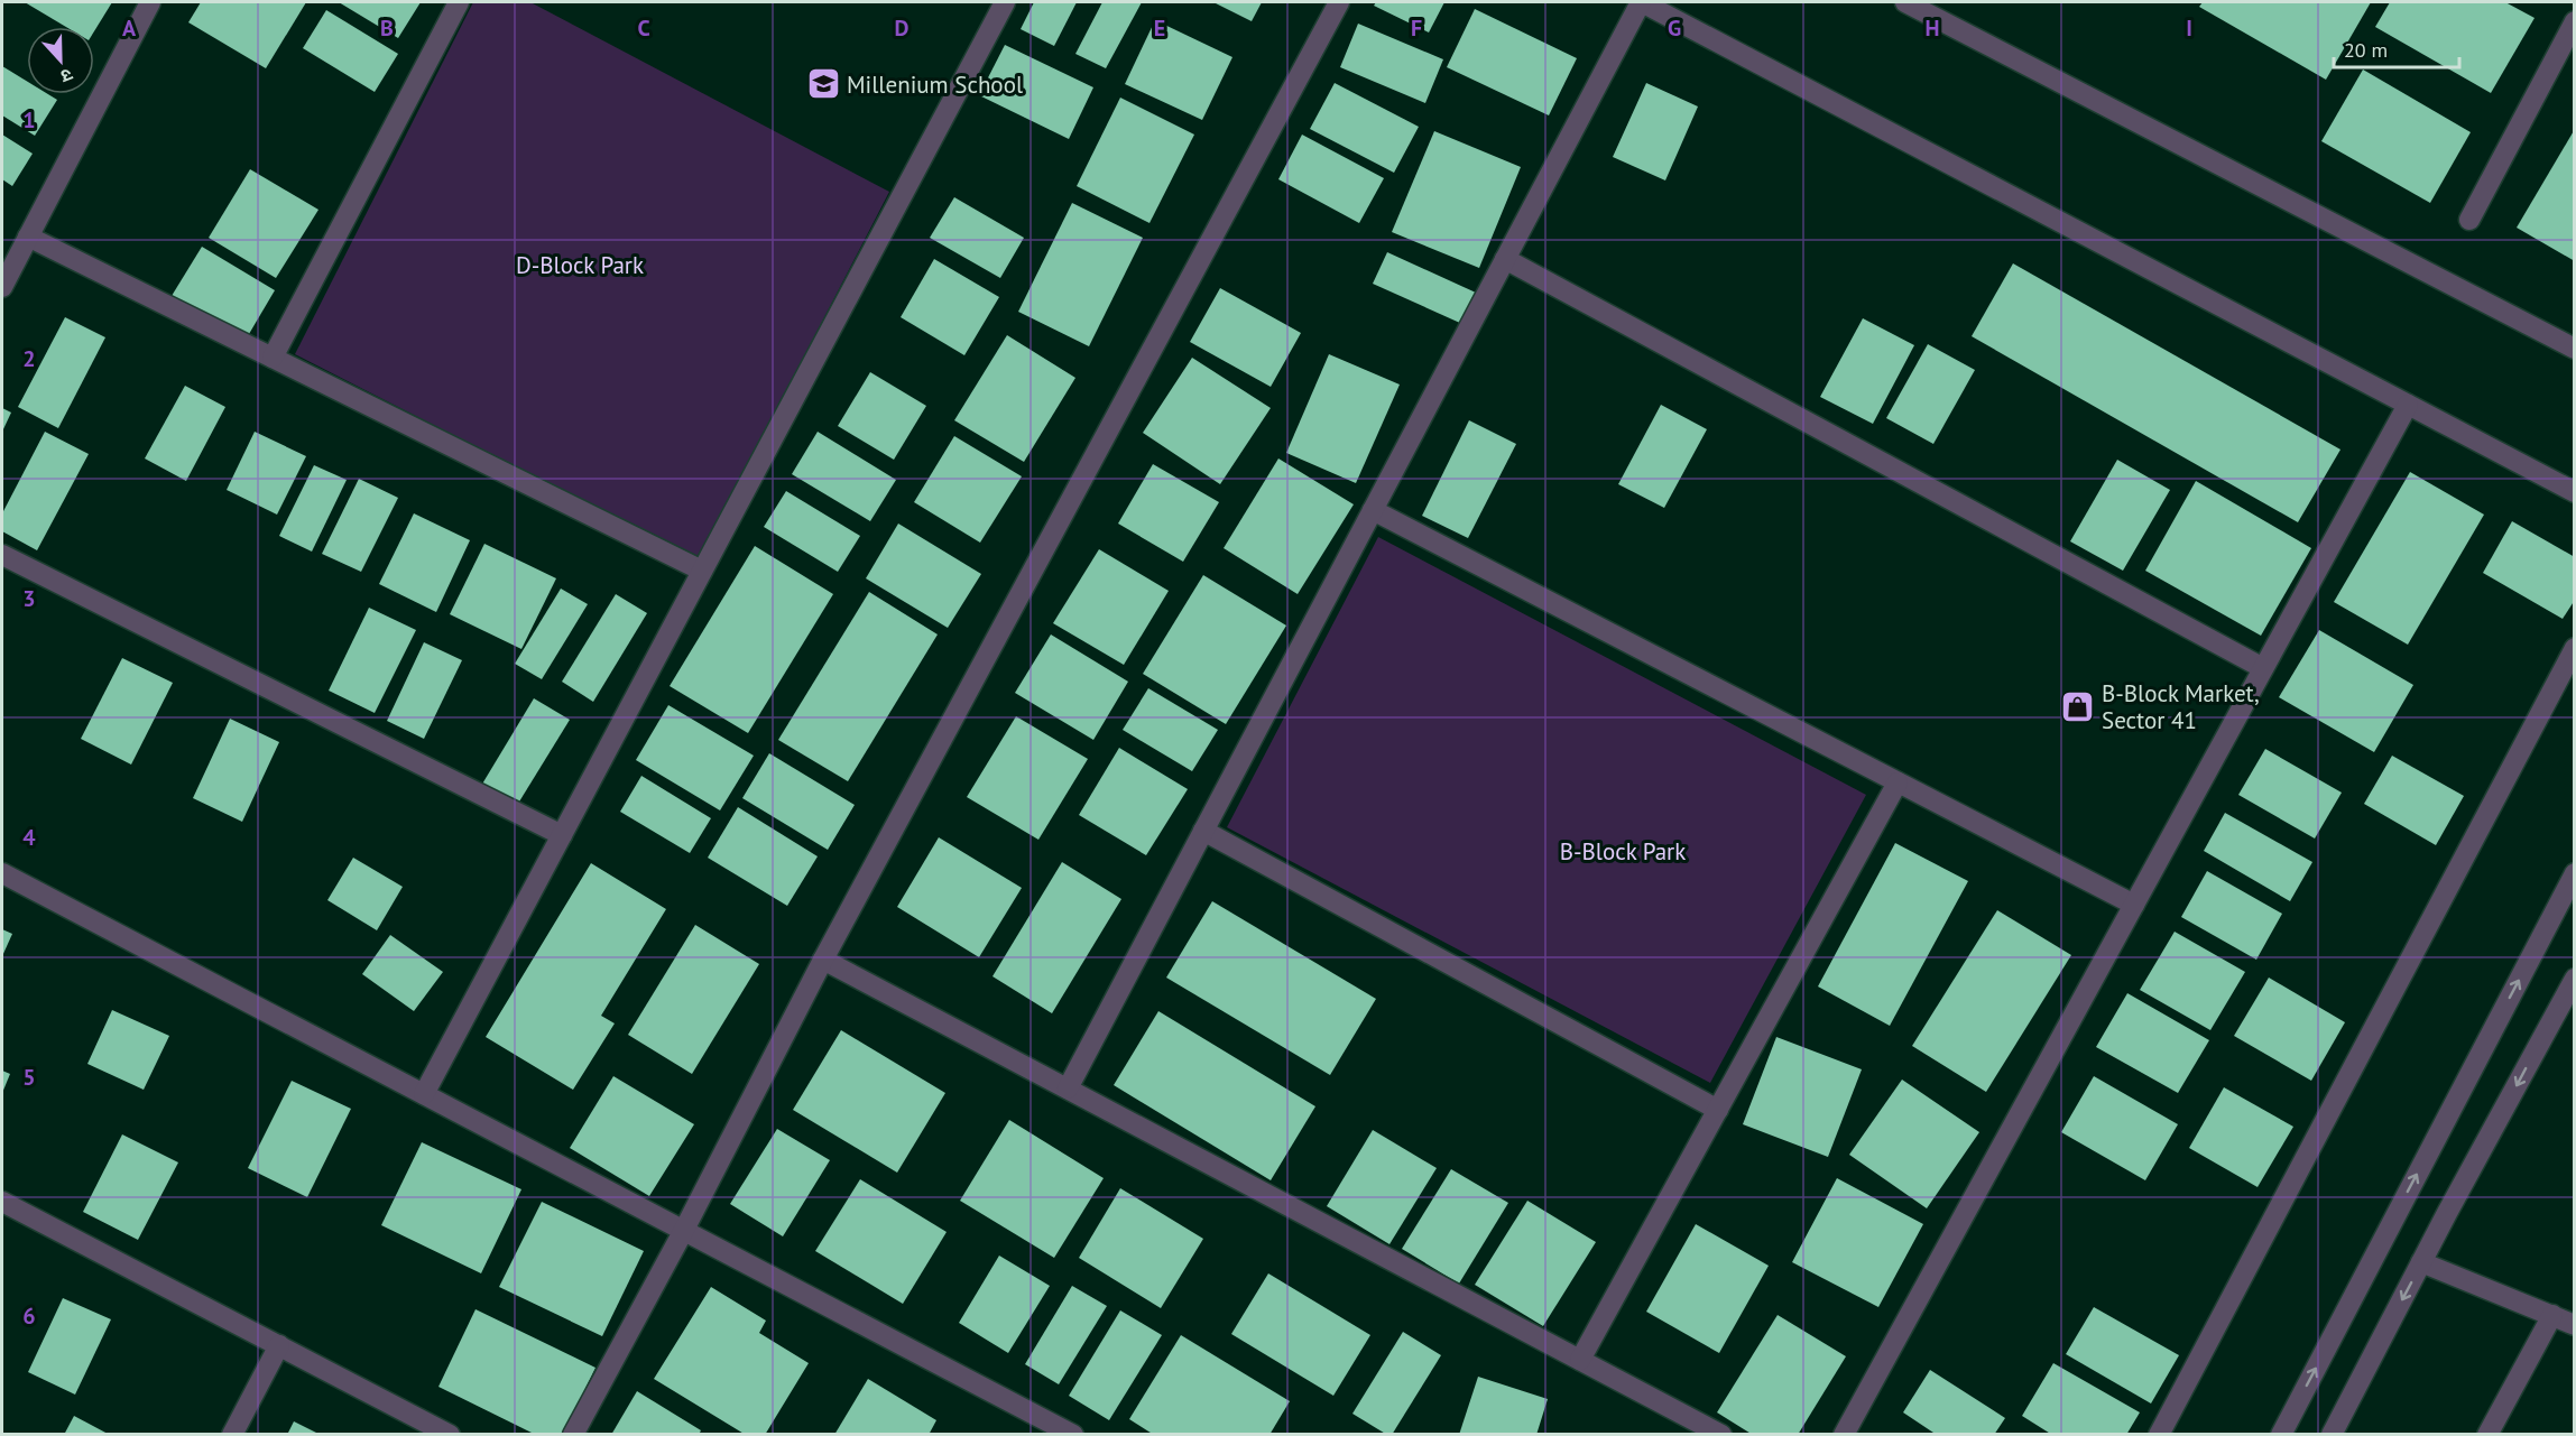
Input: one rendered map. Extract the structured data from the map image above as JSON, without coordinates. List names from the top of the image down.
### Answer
{
  "parks": ["D-Block Park", "B-Block Park"],
  "places": {
    "school or university": ["Millenium School"],
    "shop": ["B-Block Market, Sector 41"]
  },
  "scale_bar": "20 m",
  "north": "bottom",
  "grid": {
    "columns": [
      "A",
      "B",
      "C",
      "D",
      "E",
      "F",
      "G",
      "H",
      "I"
    ],
    "rows": [
      "1",
      "2",
      "3",
      "4",
      "5",
      "6"
    ]
  }
}
